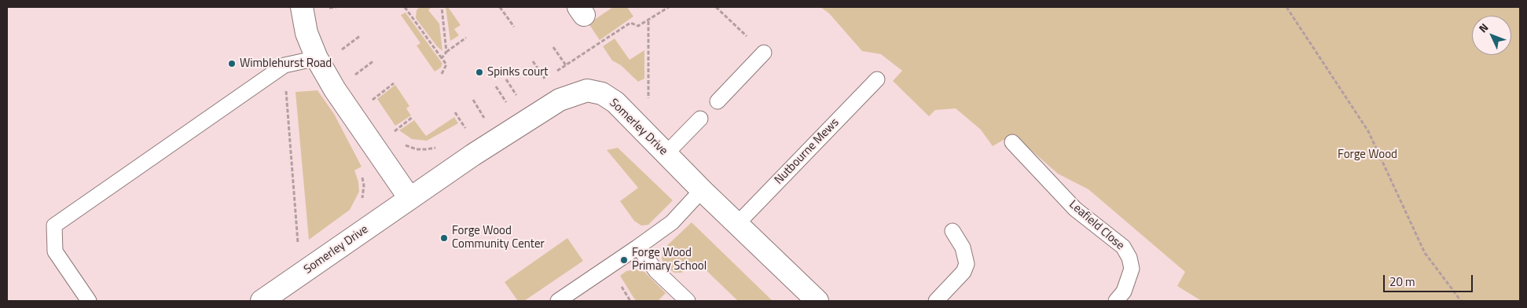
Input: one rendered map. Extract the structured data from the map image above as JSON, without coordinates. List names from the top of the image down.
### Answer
{
  "streets": {
    "street": ["Somerley Drive"],
    "lane": ["Nutbourne Mews", "Leafield Close"]
  },
  "crossings": [
    ["Somerley Drive", "Nutbourne Mews"]
  ],
  "parks": ["Forge Wood"],
  "places": [
    "Wimblehurst Road",
    "Spinks court",
    "Forge Wood Community Center",
    "Forge Wood Primary School"
  ],
  "scale_bar": "20 m",
  "north": "top left"
}
